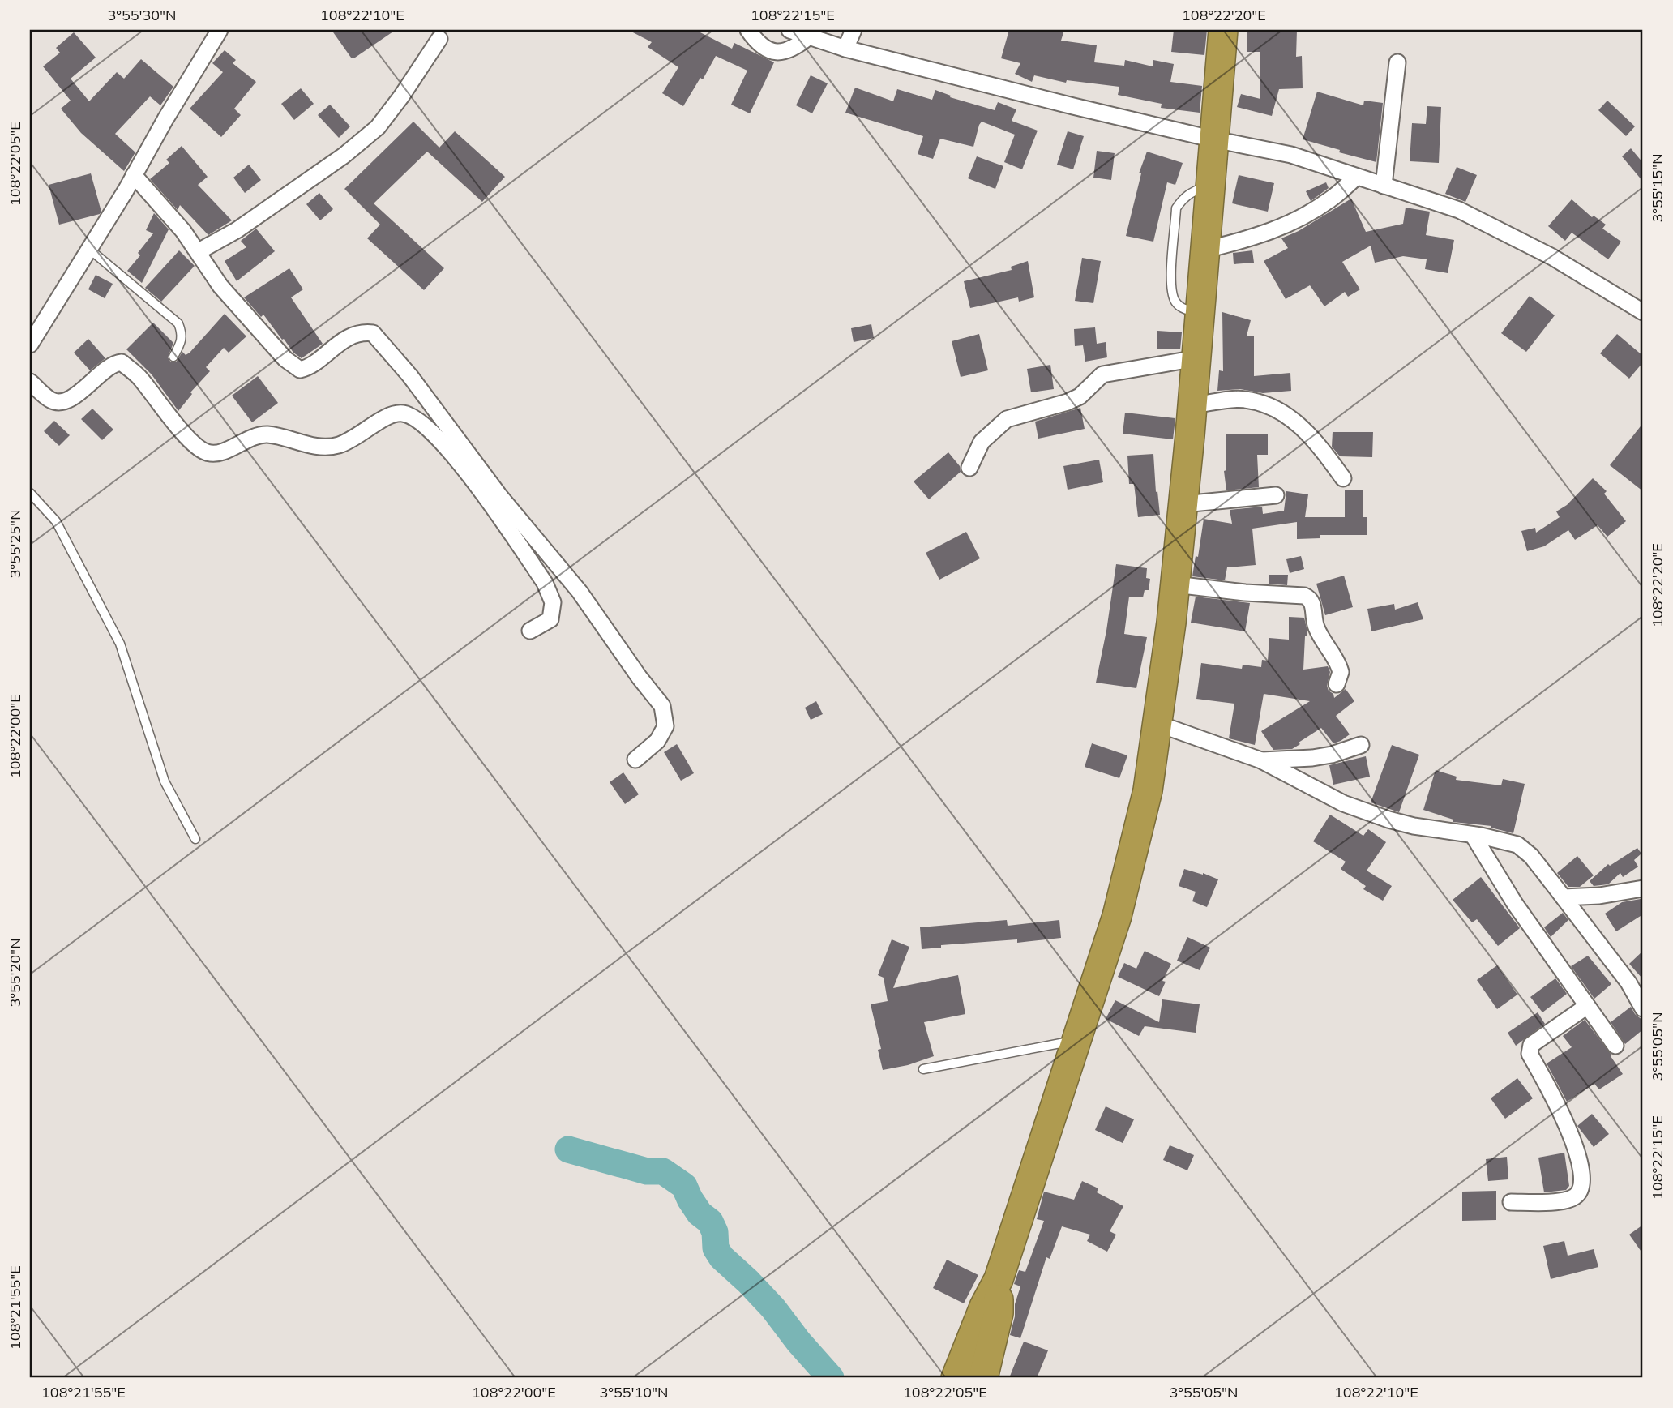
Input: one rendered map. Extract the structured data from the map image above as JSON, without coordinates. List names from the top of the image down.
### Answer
{
  "coordinates": [
    "3°55'30\"N",
    "108°22'10\"E",
    "108°22'15\"E",
    "108°22'20\"E",
    "108°22'05\"E",
    "3°55'15\"N",
    "3°55'25\"N",
    "108°22'00\"E",
    "3°55'20\"N",
    "3°55'05\"N",
    "108°21'55\"E",
    "3°55'10\"N"
  ]
}
